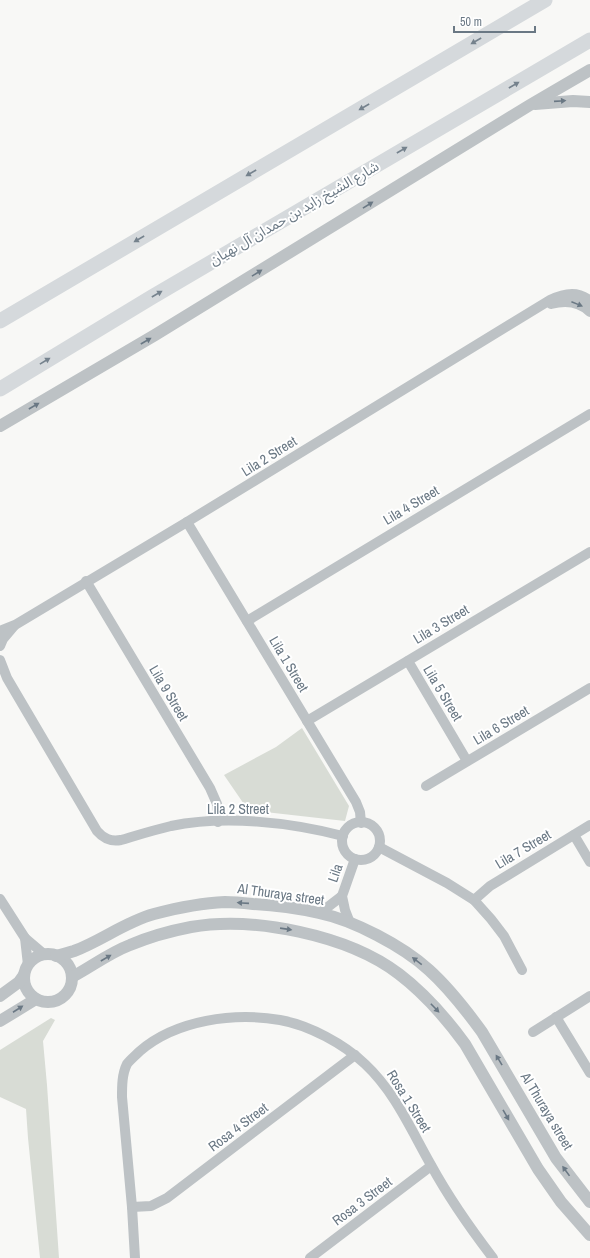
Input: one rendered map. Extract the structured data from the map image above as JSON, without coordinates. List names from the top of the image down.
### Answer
{
  "streets": {
    "main road": ["شارع الشيخ زايد بن حمدان آل نهيان"],
    "street": [
      "Lila 2 Street",
      "Lila 4 Street",
      "Lila 3 Street",
      "Lila 1 Street",
      "Lila 9 Street",
      "Lila 5 Street",
      "Lila 6 Street",
      "Lila 7 Street",
      "Lila",
      "Al Thuraya street",
      "Rosa 1 Street",
      "Rosa 4 Street",
      "Rosa 3 Street"
    ]
  },
  "crossings": [
    ["Lila 2 Street", "Lila 1 Street"],
    ["Lila 2 Street", "Lila 9 Street"],
    ["Lila 2 Street", "Lila"],
    ["Lila 4 Street", "Lila 1 Street"],
    ["Lila 3 Street", "Lila 1 Street"],
    ["Lila 3 Street", "Lila 5 Street"],
    ["Lila 1 Street", "Lila"],
    ["Lila 5 Street", "Lila 6 Street"],
    ["Lila", "Al Thuraya street"],
    ["Rosa 1 Street", "Rosa 4 Street"],
    ["Rosa 1 Street", "Rosa 3 Street"]
  ],
  "one_way": ["Al Thuraya street"],
  "scale_bar": "50 m"
}
